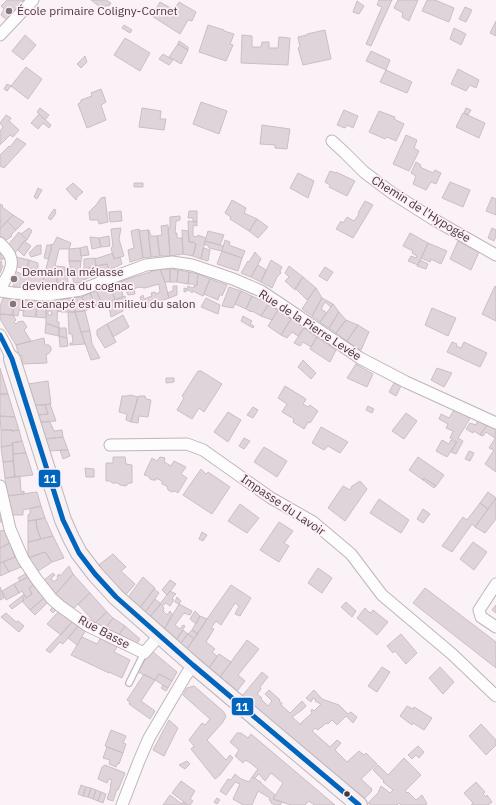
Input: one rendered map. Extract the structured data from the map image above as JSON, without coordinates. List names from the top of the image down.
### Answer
{
  "streets": {
    "street": [
      "Chemin de l'Hypogée",
      "Rue de la Pierre Levée",
      "Impasse du Lavoir",
      "Rue Basse"
    ]
  },
  "places": ["École primaire Coligny-Cornet", "Demain la mélasse deviendra du cognac", "Le canapé est au milieu du salon"],
  "lines": ["transit line 11"]
}
